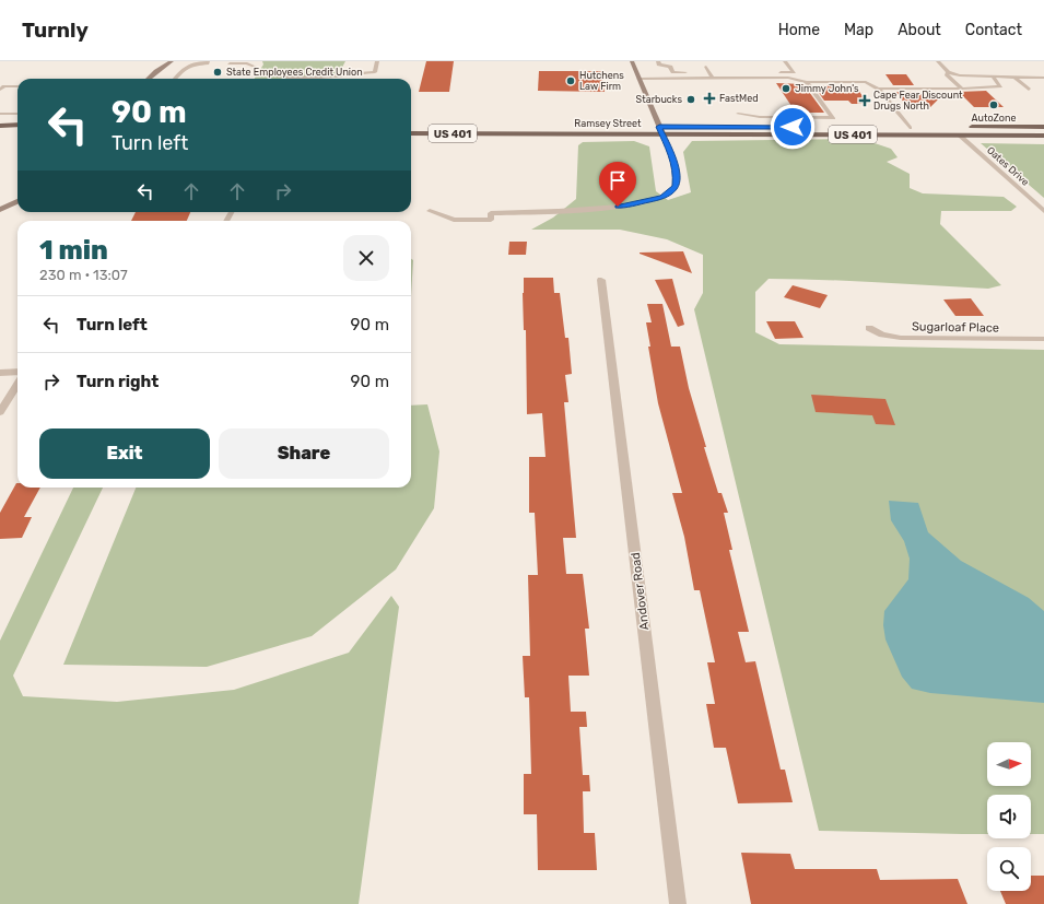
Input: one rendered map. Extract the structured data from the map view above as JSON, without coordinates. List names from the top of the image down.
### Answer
{
  "streets": {
    "main road": ["Ramsey Street", "US 401"],
    "street": ["Oates Drive", "Sugarloaf Place", "Andover Road"]
  },
  "crossings": [
    ["Ramsey Street", "Oates Drive"]
  ],
  "places": {
    "other": [
      "State Employees Credit Union",
      "Hutchens Law Firm",
      "Jimmy John's",
      "Starbucks",
      "AutoZone"
    ],
    "health": ["FastMed", "Cape Fear Discount Drugs North"]
  },
  "north": "right",
  "page": {
    "header": "Turnly",
    "nav": [
      "Home",
      "Map",
      "About",
      "Contact"
    ],
    "turn": ["90 m", "Turn left"],
    "heading": ["1 min", "230 m · 13:07"],
    "list": [
      {
        "name": "Turn left",
        "value": "90 m"
      },
      {
        "name": "Turn right",
        "value": "90 m"
      }
    ],
    "buttons": ["Exit", "Share"]
  }
}
